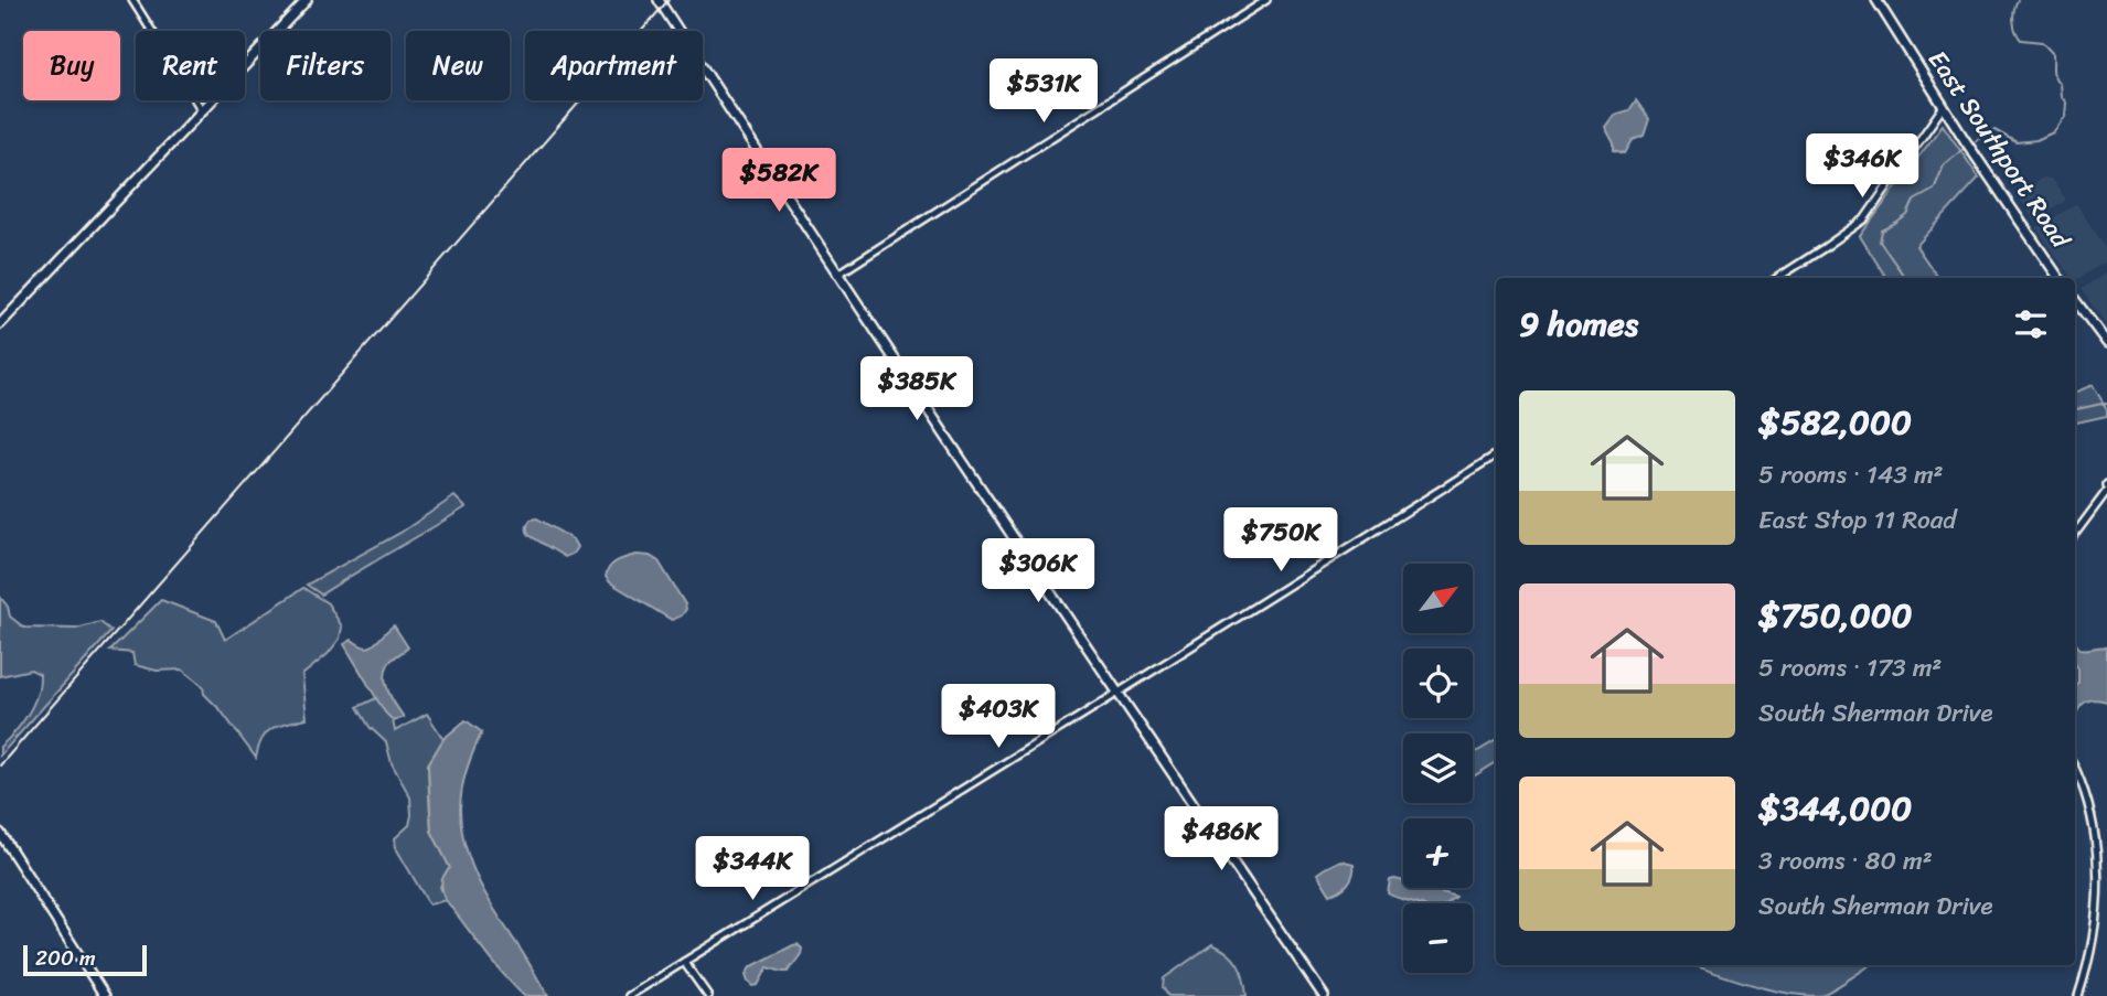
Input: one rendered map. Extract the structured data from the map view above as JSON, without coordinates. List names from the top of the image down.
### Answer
{
  "streets": {
    "main road": ["East Southport Road"]
  },
  "scale_bar": "200 m",
  "north": "top right",
  "page": {
    "chip": [
      "Buy",
      "Rent",
      "Filters",
      "New",
      "Apartment"
    ],
    "price": [
      "$531K",
      "$346K",
      "$582K",
      "$385K",
      "$750K",
      "$306K",
      "$403K",
      "$486K",
      "$344K"
    ],
    "heading": "9 homes",
    "list": [
      {
        "name": "$582,000",
        "note": "5 rooms · 143 m² · East Stop 11 Road"
      },
      {
        "name": "$750,000",
        "note": "5 rooms · 173 m² · South Sherman Drive"
      },
      {
        "name": "$344,000",
        "note": "3 rooms · 80 m² · South Sherman Drive"
      }
    ],
    "map_buttons": ["+", "−"],
    "scale": "200 m"
  }
}
